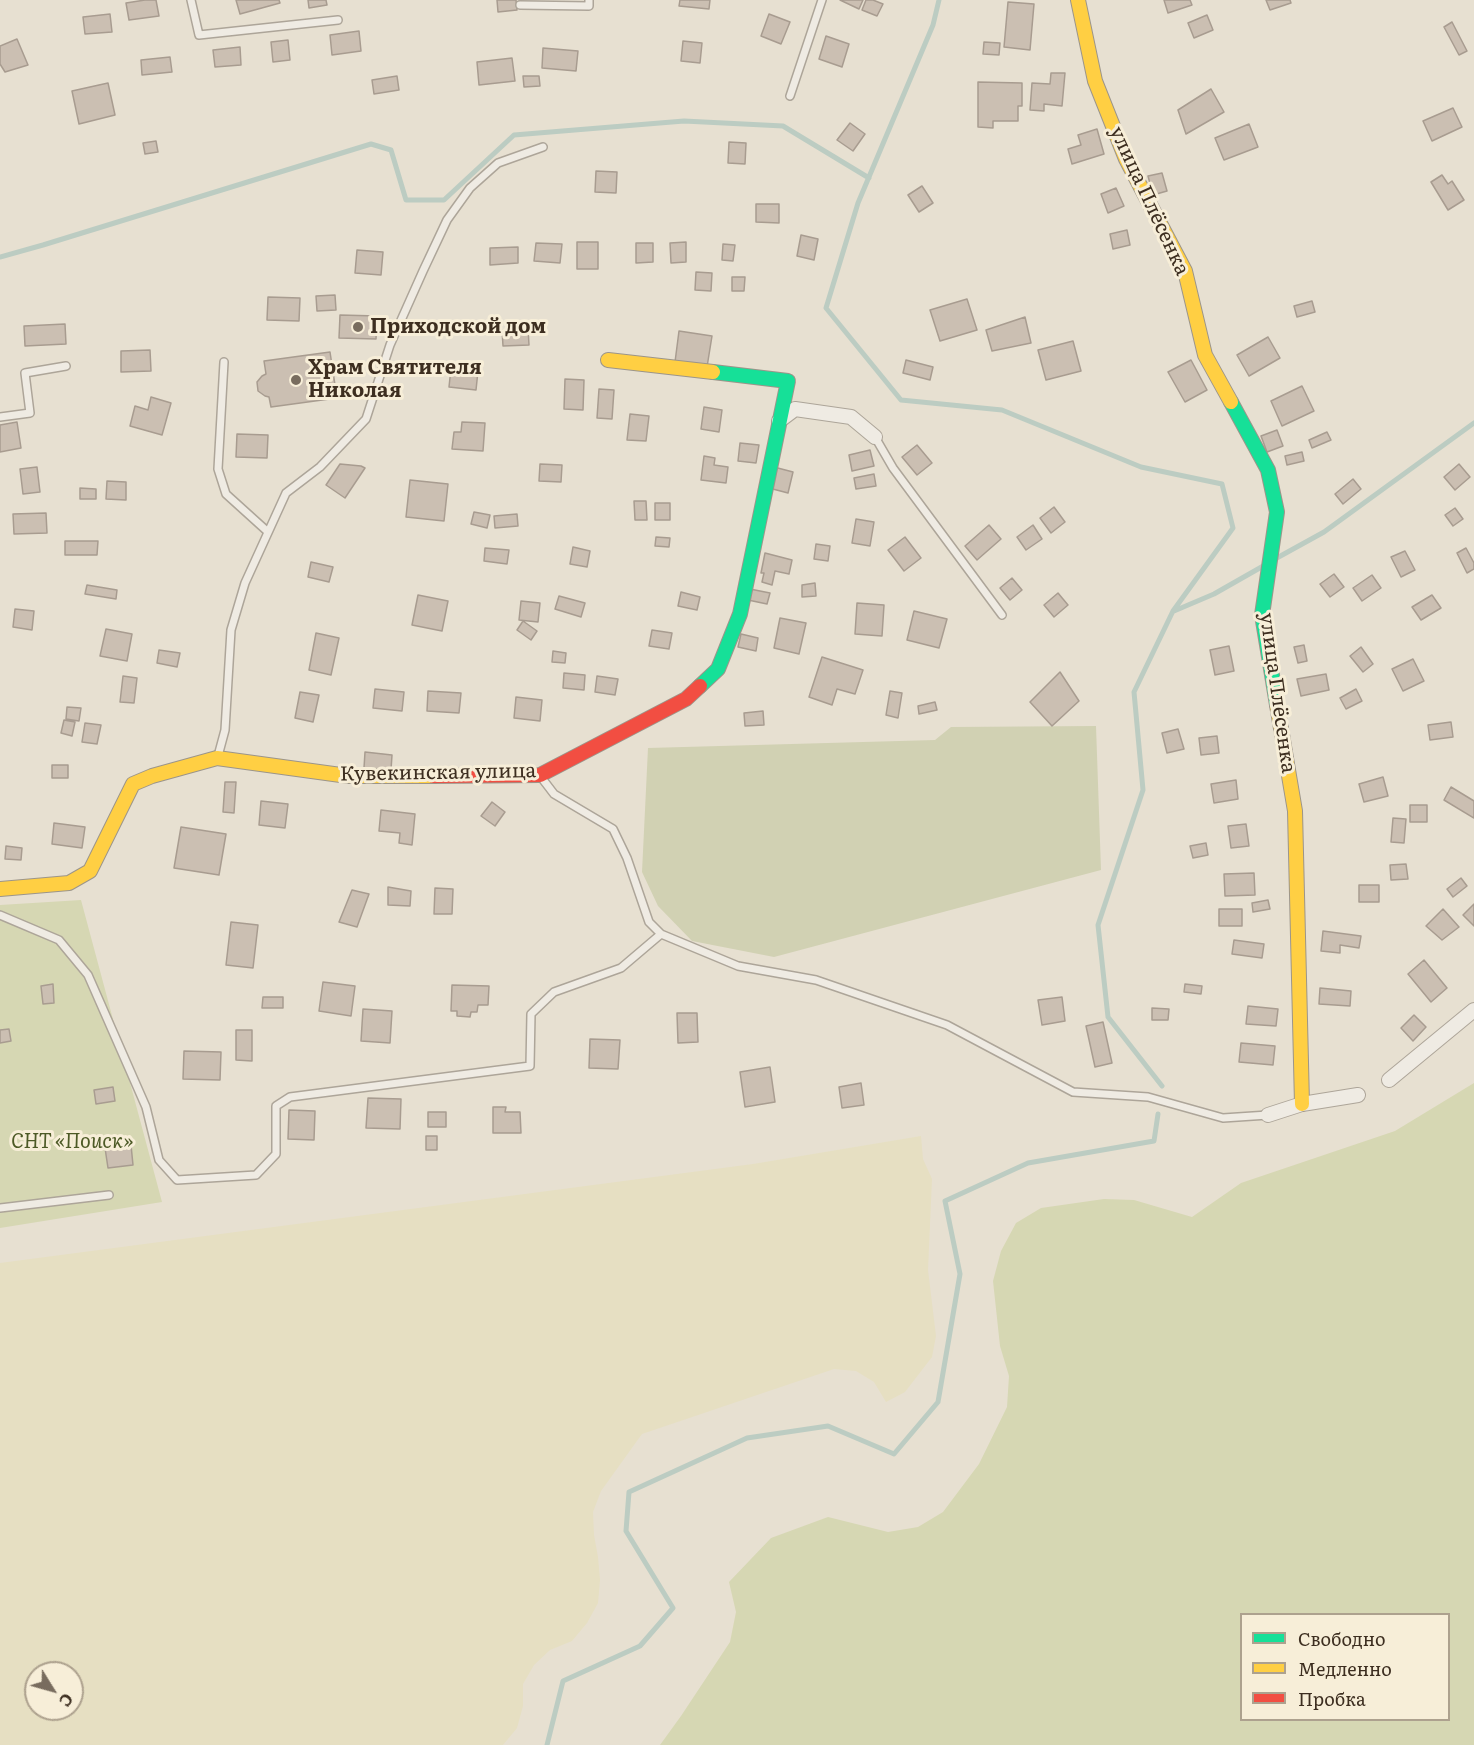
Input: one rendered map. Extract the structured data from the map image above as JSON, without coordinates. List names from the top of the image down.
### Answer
{
  "streets": {
    "street": ["улица Плёсенка", "Кувекинская улица"]
  },
  "parks": ["СНТ «Поиск»"],
  "places": ["Приходской дом", "Храм Святителя Николая"],
  "legend": ["Свободно", "Медленно", "Пробка"],
  "north": "bottom right"
}
